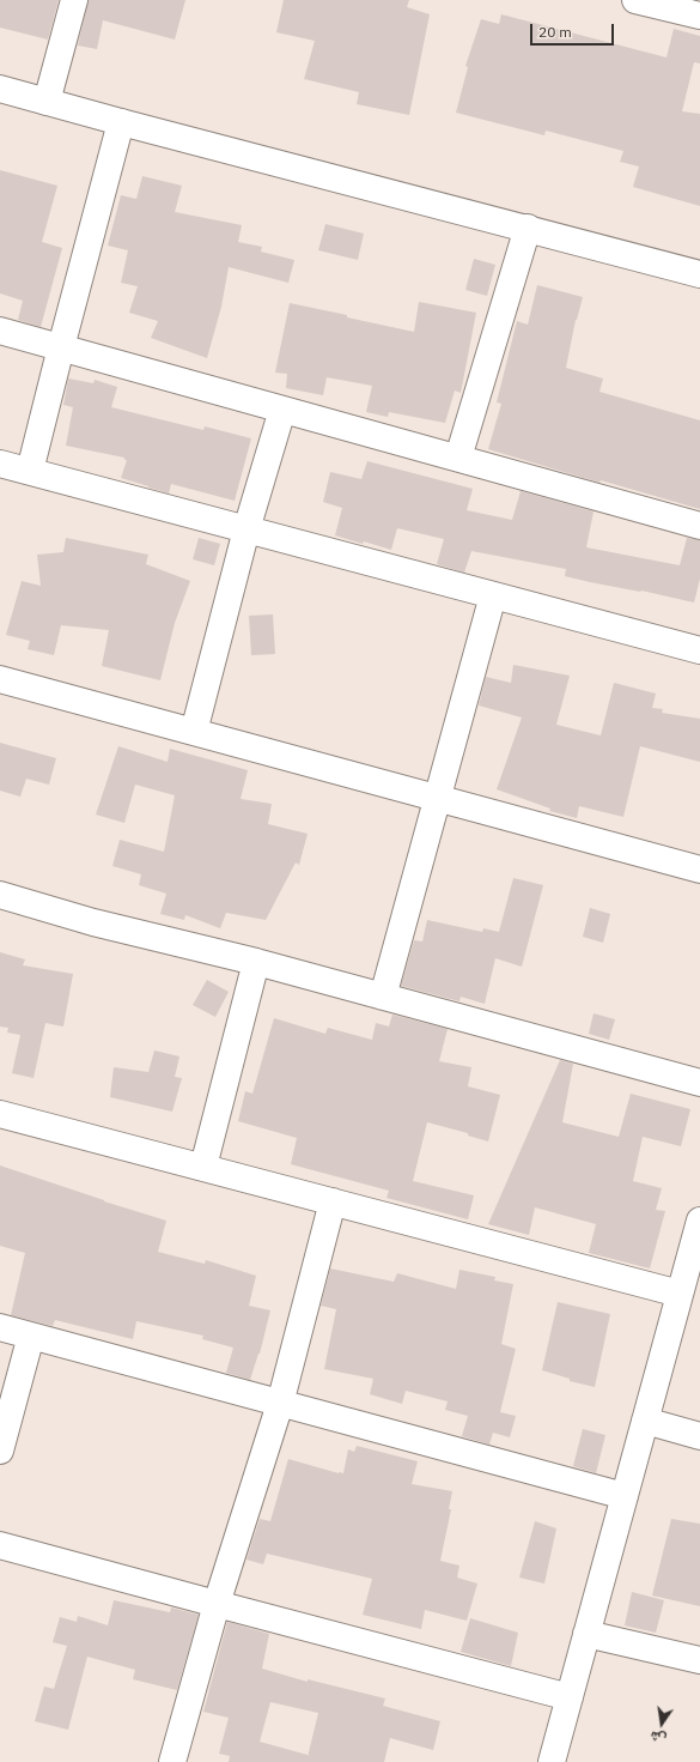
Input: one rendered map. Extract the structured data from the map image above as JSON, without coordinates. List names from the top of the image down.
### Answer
{
  "scale_bar": "20 m",
  "north": "bottom"
}
